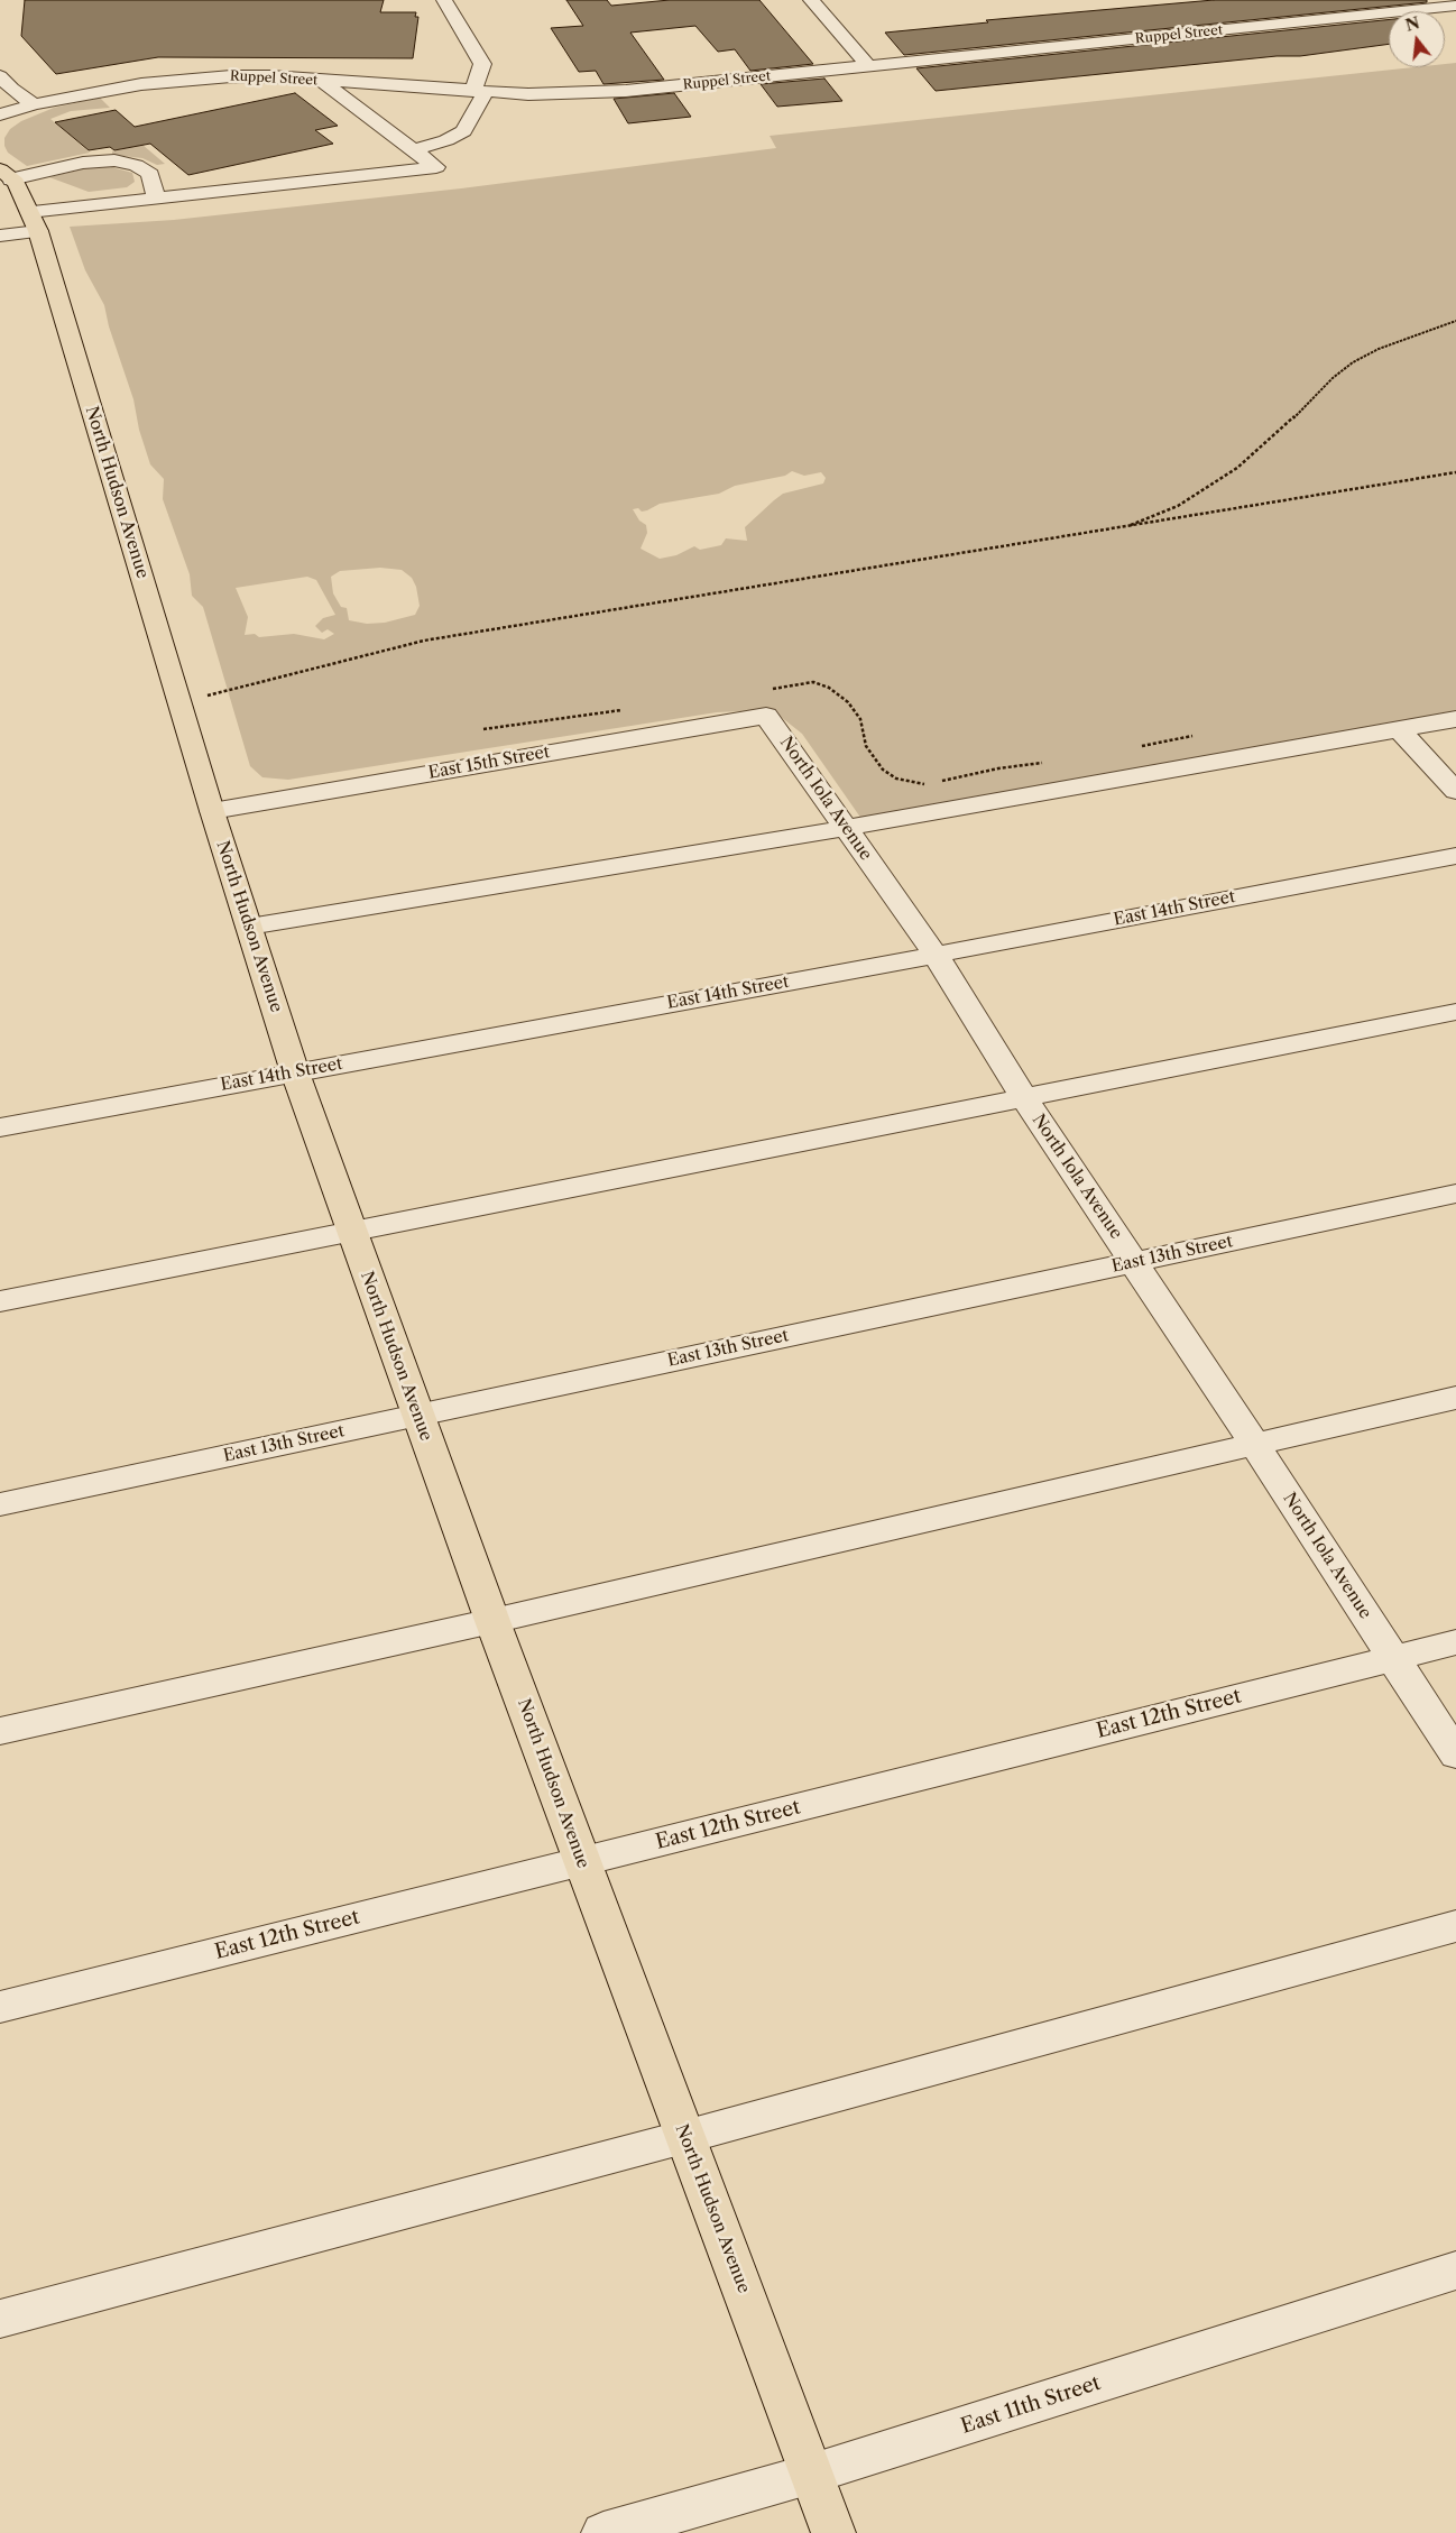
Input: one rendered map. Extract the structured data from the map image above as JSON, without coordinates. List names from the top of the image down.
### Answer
{
  "streets": {
    "main road": ["North Hudson Avenue"],
    "street": [
      "Ruppel Street",
      "East 15th Street",
      "North Iola Avenue",
      "East 14th Street",
      "East 13th Street",
      "East 12th Street",
      "East 11th Street"
    ]
  },
  "crossings": [
    ["North Hudson Avenue", "East 15th Street"],
    ["North Hudson Avenue", "East 14th Street"],
    ["North Hudson Avenue", "East 13th Street"],
    ["North Hudson Avenue", "East 12th Street"],
    ["North Hudson Avenue", "East 11th Street"],
    ["East 15th Street", "North Iola Avenue"],
    ["North Iola Avenue", "East 14th Street"],
    ["North Iola Avenue", "East 13th Street"],
    ["North Iola Avenue", "East 12th Street"]
  ],
  "north": "top"
}
